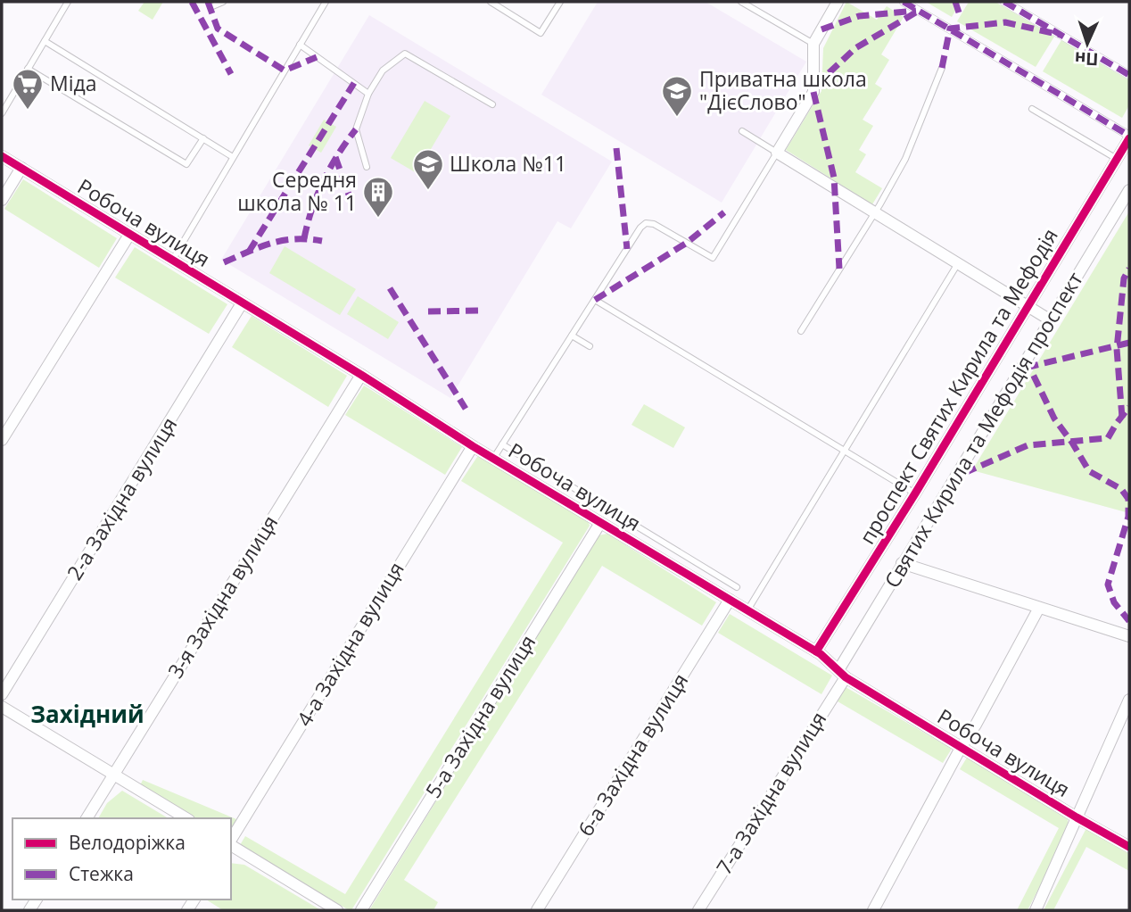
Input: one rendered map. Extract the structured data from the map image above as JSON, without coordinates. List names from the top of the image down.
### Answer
{
  "streets": {
    "street": [
      "Робоча вулиця",
      "проспект Святих Кирила та Мефодія",
      "Святих Кирила та Мефодія проспект",
      "2-а Західна вулиця",
      "3-я Західна вулиця",
      "4-а Західна вулиця",
      "5-а Західна вулиця",
      "6-а Західна вулиця",
      "7-а Західна вулиця"
    ]
  },
  "crossings": [
    ["Робоча вулиця", "проспект Святих Кирила та Мефодія"],
    ["Робоча вулиця", "Святих Кирила та Мефодія проспект"],
    ["Робоча вулиця", "2-а Західна вулиця"],
    ["Робоча вулиця", "3-я Західна вулиця"],
    ["Робоча вулиця", "4-а Західна вулиця"],
    ["Робоча вулиця", "5-а Західна вулиця"],
    ["Робоча вулиця", "6-а Західна вулиця"],
    ["Робоча вулиця", "7-а Західна вулиця"],
    ["Святих Кирила та Мефодія проспект", "7-а Західна вулиця"]
  ],
  "districts": ["Західний"],
  "places": {
    "supermarket": ["Міда"],
    "school or university": ["Приватна школа \"ДієСлово\"", "Школа №11"],
    "building": ["Середня школа № 11"]
  },
  "legend": ["Велодоріжка", "Стежка"],
  "north": "bottom"
}
